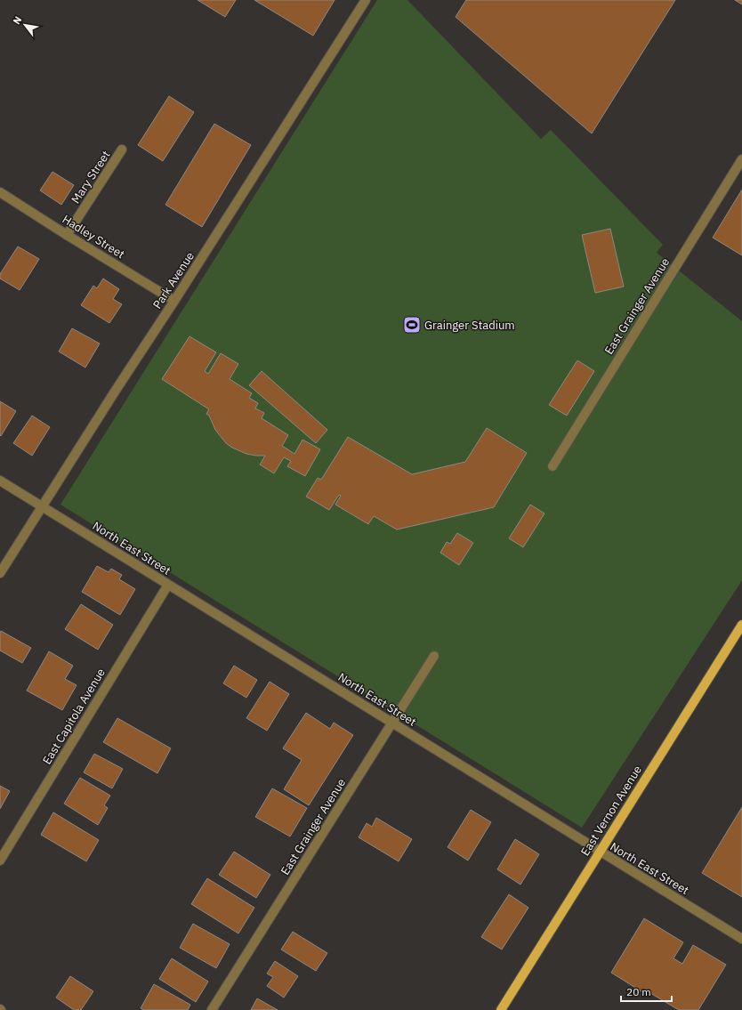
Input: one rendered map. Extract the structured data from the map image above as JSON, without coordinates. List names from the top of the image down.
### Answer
{
  "streets": {
    "main road": ["East Vernon Avenue"],
    "street": [
      "Mary Street",
      "Hadley Street",
      "Park Avenue",
      "East Grainger Avenue",
      "North East Street",
      "East Capitola Avenue"
    ]
  },
  "crossings": [
    ["Mary Street", "Hadley Street"],
    ["Hadley Street", "Park Avenue"],
    ["Park Avenue", "North East Street"],
    ["East Grainger Avenue", "North East Street"],
    ["North East Street", "East Capitola Avenue"],
    ["North East Street", "East Vernon Avenue"]
  ],
  "places": {
    "sports": ["Grainger Stadium"]
  },
  "scale_bar": "20 m",
  "north": "top left"
}
